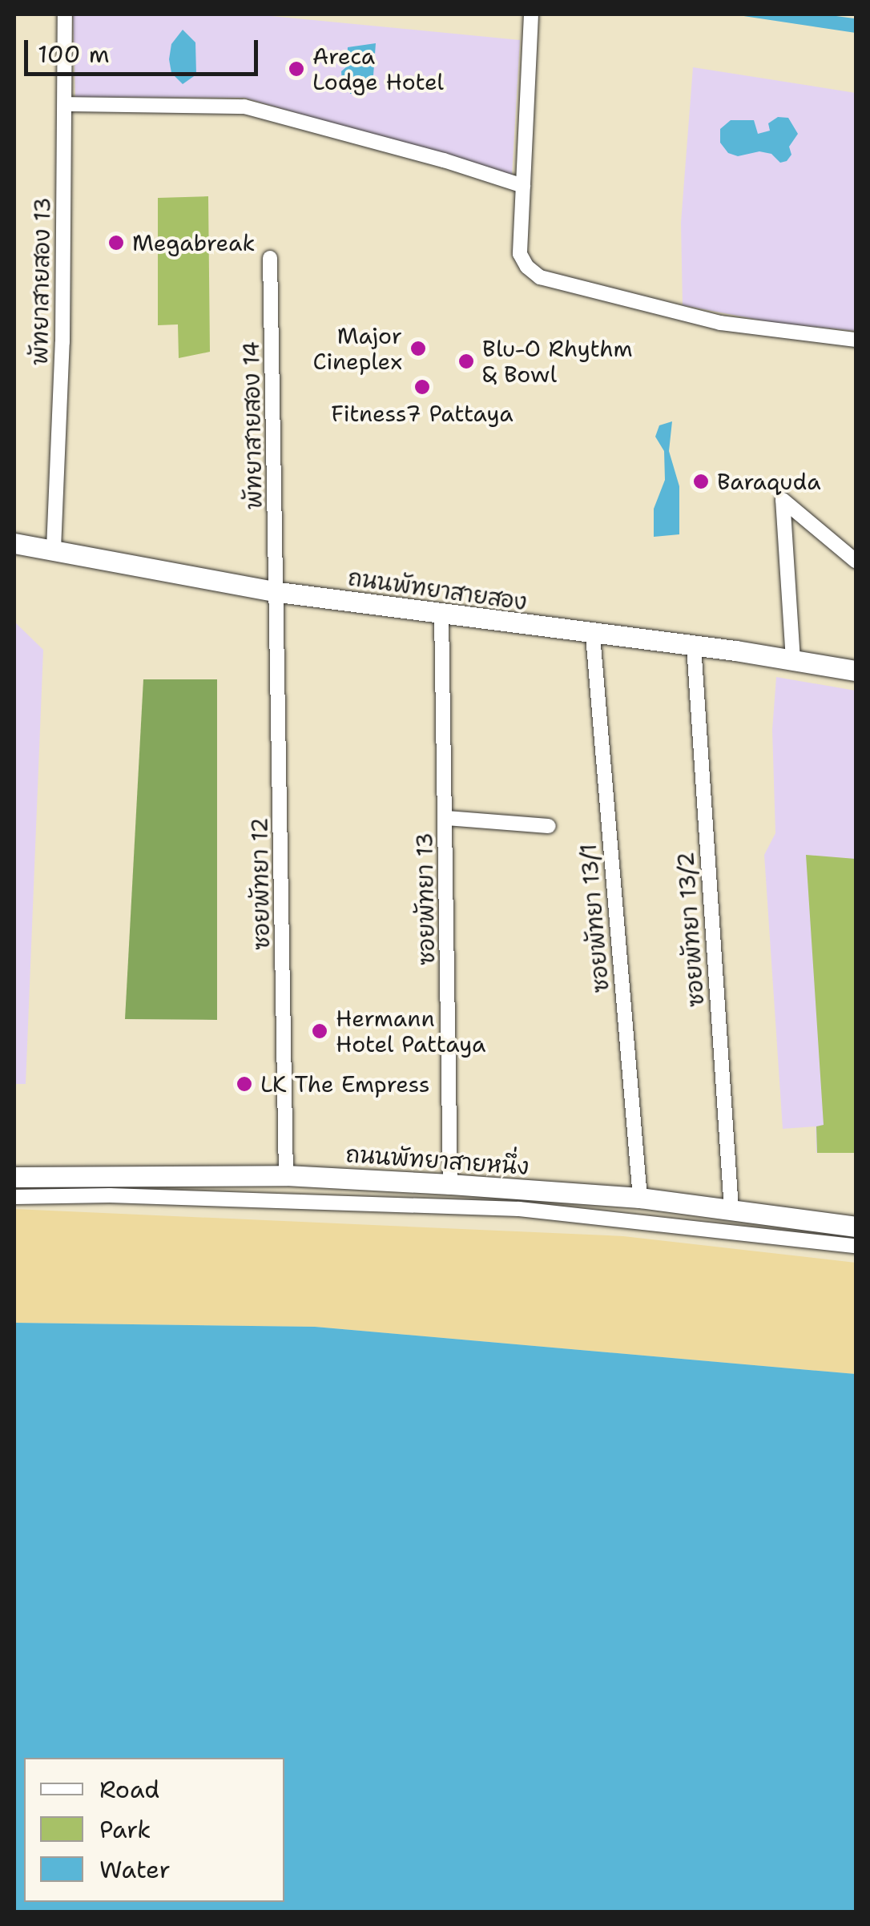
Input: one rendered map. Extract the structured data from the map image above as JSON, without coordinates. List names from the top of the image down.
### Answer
{
  "streets": {
    "main road": ["ถนนพัทยาสายสอง", "ถนนพัทยาสายหนึ่ง"],
    "street": [
      "พัทยาสายสอง 13",
      "พัทยาสายสอง 14",
      "ซอยพัทยา 12",
      "ซอยพัทยา 13",
      "ซอยพัทยา 13/1",
      "ซอยพัทยา 13/2"
    ]
  },
  "crossings": [
    ["พัทยาสายสอง 13", "ถนนพัทยาสายสอง"],
    ["พัทยาสายสอง 14", "ถนนพัทยาสายสอง"],
    ["พัทยาสายสอง 14", "ซอยพัทยา 12"],
    ["ถนนพัทยาสายสอง", "ซอยพัทยา 12"],
    ["ถนนพัทยาสายสอง", "ซอยพัทยา 13"],
    ["ถนนพัทยาสายสอง", "ซอยพัทยา 13/1"],
    ["ถนนพัทยาสายสอง", "ซอยพัทยา 13/2"],
    ["ซอยพัทยา 12", "ถนนพัทยาสายหนึ่ง"],
    ["ซอยพัทยา 13", "ถนนพัทยาสายหนึ่ง"],
    ["ซอยพัทยา 13/1", "ถนนพัทยาสายหนึ่ง"],
    ["ซอยพัทยา 13/2", "ถนนพัทยาสายหนึ่ง"]
  ],
  "places": [
    "Areca Lodge Hotel",
    "Megabreak",
    "Major Cineplex",
    "Blu-O Rhythm & Bowl",
    "Fitness7 Pattaya",
    "Baraquda",
    "Hermann Hotel Pattaya",
    "LK The Empress"
  ],
  "legend": ["Road", "Park", "Water"],
  "scale_bar": "100 m"
}
